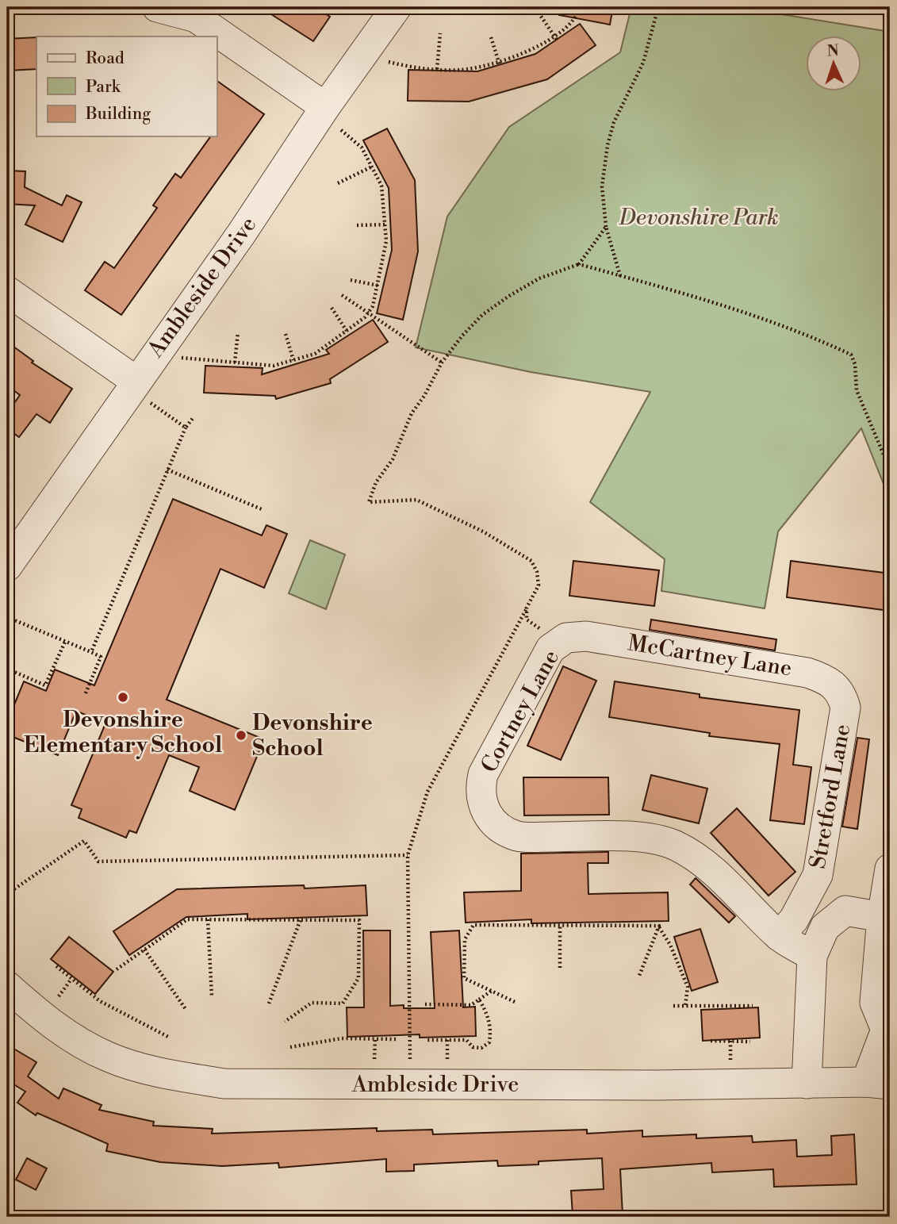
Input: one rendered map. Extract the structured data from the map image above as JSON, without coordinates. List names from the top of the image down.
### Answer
{
  "streets": {
    "street": [
      "Ambleside Drive",
      "McCartney Lane",
      "Cortney Lane",
      "Stretford Lane"
    ]
  },
  "crossings": [
    ["McCartney Lane", "Cortney Lane"],
    ["McCartney Lane", "Stretford Lane"],
    ["Cortney Lane", "Stretford Lane"]
  ],
  "parks": ["Devonshire Park"],
  "places": ["Devonshire Elementary School", "Devonshire School"],
  "legend": ["Road", "Park", "Building"],
  "north": "top"
}
